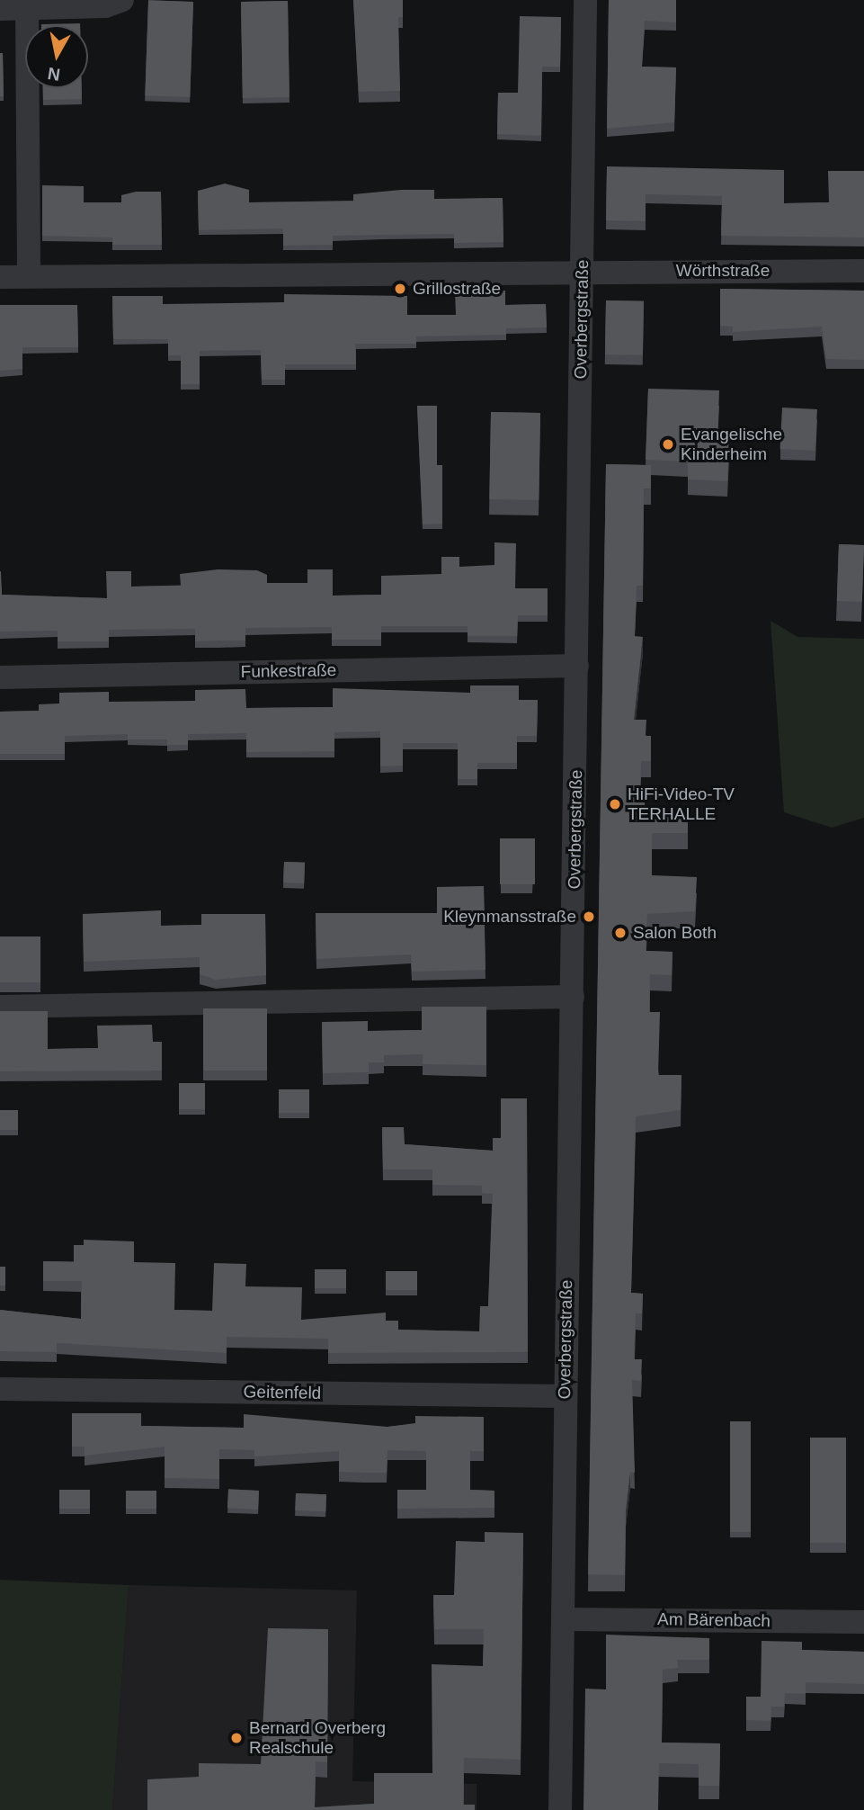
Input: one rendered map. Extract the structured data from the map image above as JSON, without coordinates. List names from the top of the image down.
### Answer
{
  "streets": {
    "street": [
      "Wörthstraße",
      "Overbergstraße",
      "Funkestraße",
      "Geitenfeld",
      "Am Bärenbach"
    ]
  },
  "crossings": [
    ["Wörthstraße", "Overbergstraße"],
    ["Overbergstraße", "Funkestraße"],
    ["Overbergstraße", "Geitenfeld"],
    ["Overbergstraße", "Am Bärenbach"]
  ],
  "places": [
    "Grillostraße",
    "Evangelische Kinderheim",
    "HiFi-Video-TV TERHALLE",
    "Kleynmansstraße",
    "Salon Both",
    "Bernard Overberg Realschule"
  ],
  "north": "bottom"
}
